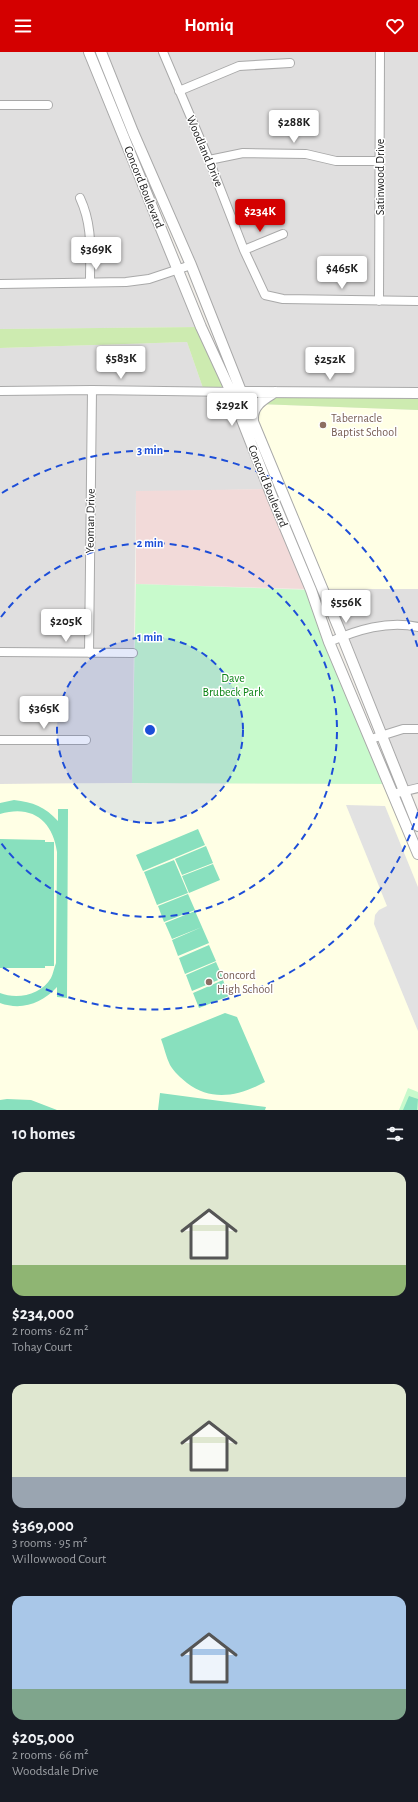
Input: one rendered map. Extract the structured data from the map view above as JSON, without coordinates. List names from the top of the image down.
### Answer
{
  "streets": {
    "street": [
      "Woodland Drive",
      "Satinwood Drive",
      "Concord Boulevard",
      "Yeoman Drive"
    ]
  },
  "crossings": [
    ["Woodland Drive", "Satinwood Drive"]
  ],
  "parks": ["Dave Brubeck Park"],
  "places": ["Tabernacle Baptist School", "Concord High School"],
  "page": {
    "header": "Homiq",
    "price": [
      "$288K",
      "$234K",
      "$369K",
      "$465K",
      "$583K",
      "$252K",
      "$292K",
      "$556K",
      "$205K",
      "$365K"
    ],
    "heading": "10 homes",
    "list": [
      {
        "name": "$234,000",
        "note": "2 rooms · 62 m² · Tohay Court"
      },
      {
        "name": "$369,000",
        "note": "3 rooms · 95 m² · Willowwood Court"
      },
      {
        "name": "$205,000",
        "note": "2 rooms · 66 m² · Woodsdale Drive"
      }
    ]
  },
  "rings": ["3 min", "2 min", "1 min"]
}
